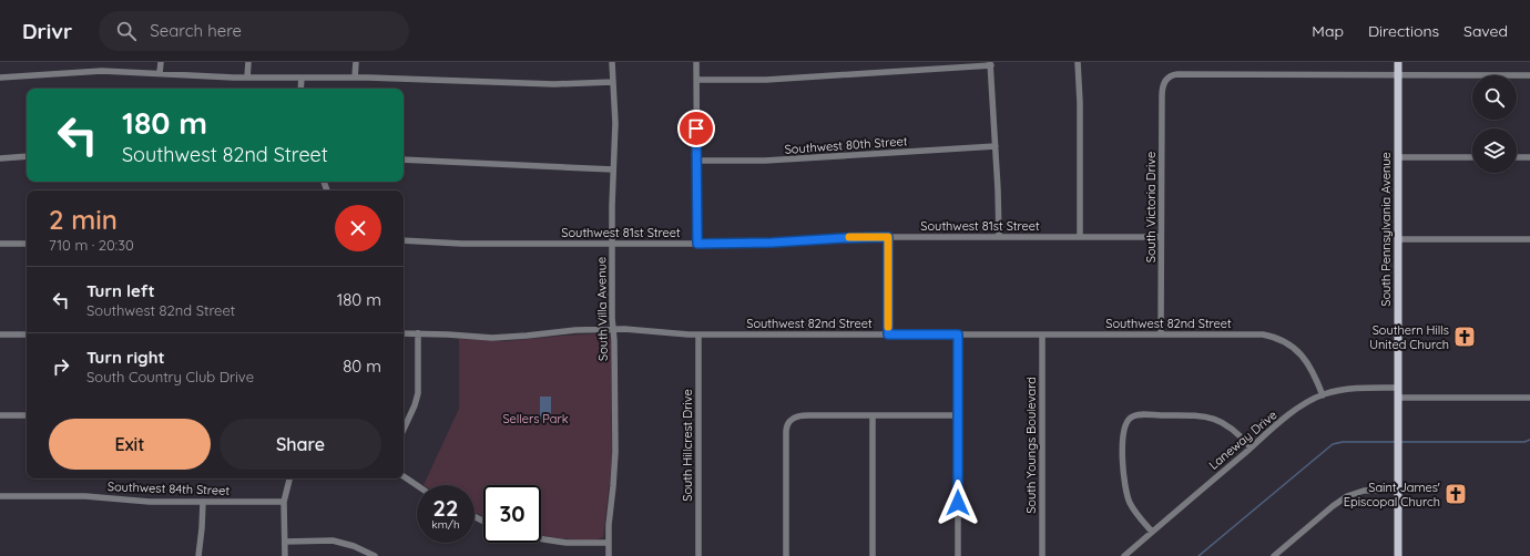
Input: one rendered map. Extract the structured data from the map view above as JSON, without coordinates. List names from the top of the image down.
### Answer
{
  "streets": {
    "main road": ["South Pennsylvania Avenue"],
    "street": [
      "Southwest 80th Street",
      "South Victoria Drive",
      "Southwest 81st Street",
      "South Villa Avenue",
      "Southwest 82nd Street",
      "Laneway Drive",
      "South Hillcrest Drive",
      "South Youngs Boulevard",
      "Southwest 84th Street"
    ]
  },
  "crossings": [
    ["South Victoria Drive", "Southwest 81st Street"],
    ["South Victoria Drive", "South Pennsylvania Avenue"],
    ["South Victoria Drive", "Southwest 82nd Street"],
    ["Southwest 81st Street", "South Villa Avenue"],
    ["South Pennsylvania Avenue", "Laneway Drive"],
    ["South Villa Avenue", "Southwest 82nd Street"],
    ["Southwest 82nd Street", "Laneway Drive"],
    ["Southwest 82nd Street", "South Hillcrest Drive"],
    ["Southwest 82nd Street", "South Youngs Boulevard"]
  ],
  "parks": ["Sellers Park"],
  "places": {
    "church": ["Southern Hills United Church", "Saint James' Episcopal Church"]
  },
  "page": {
    "header": "Drivr",
    "search": "Search here",
    "nav": ["Map", "Directions", "Saved"],
    "turn": ["180 m", "Southwest 82nd Street"],
    "heading": ["2 min", "710 m · 20:30"],
    "list": [
      {
        "name": "Turn left",
        "note": "Southwest 82nd Street",
        "value": "180 m"
      },
      {
        "name": "Turn right",
        "note": "South Country Club Drive",
        "value": "80 m"
      }
    ],
    "buttons": ["Exit", "Share"],
    "speed": "22 km/h",
    "limit": "30"
  }
}
